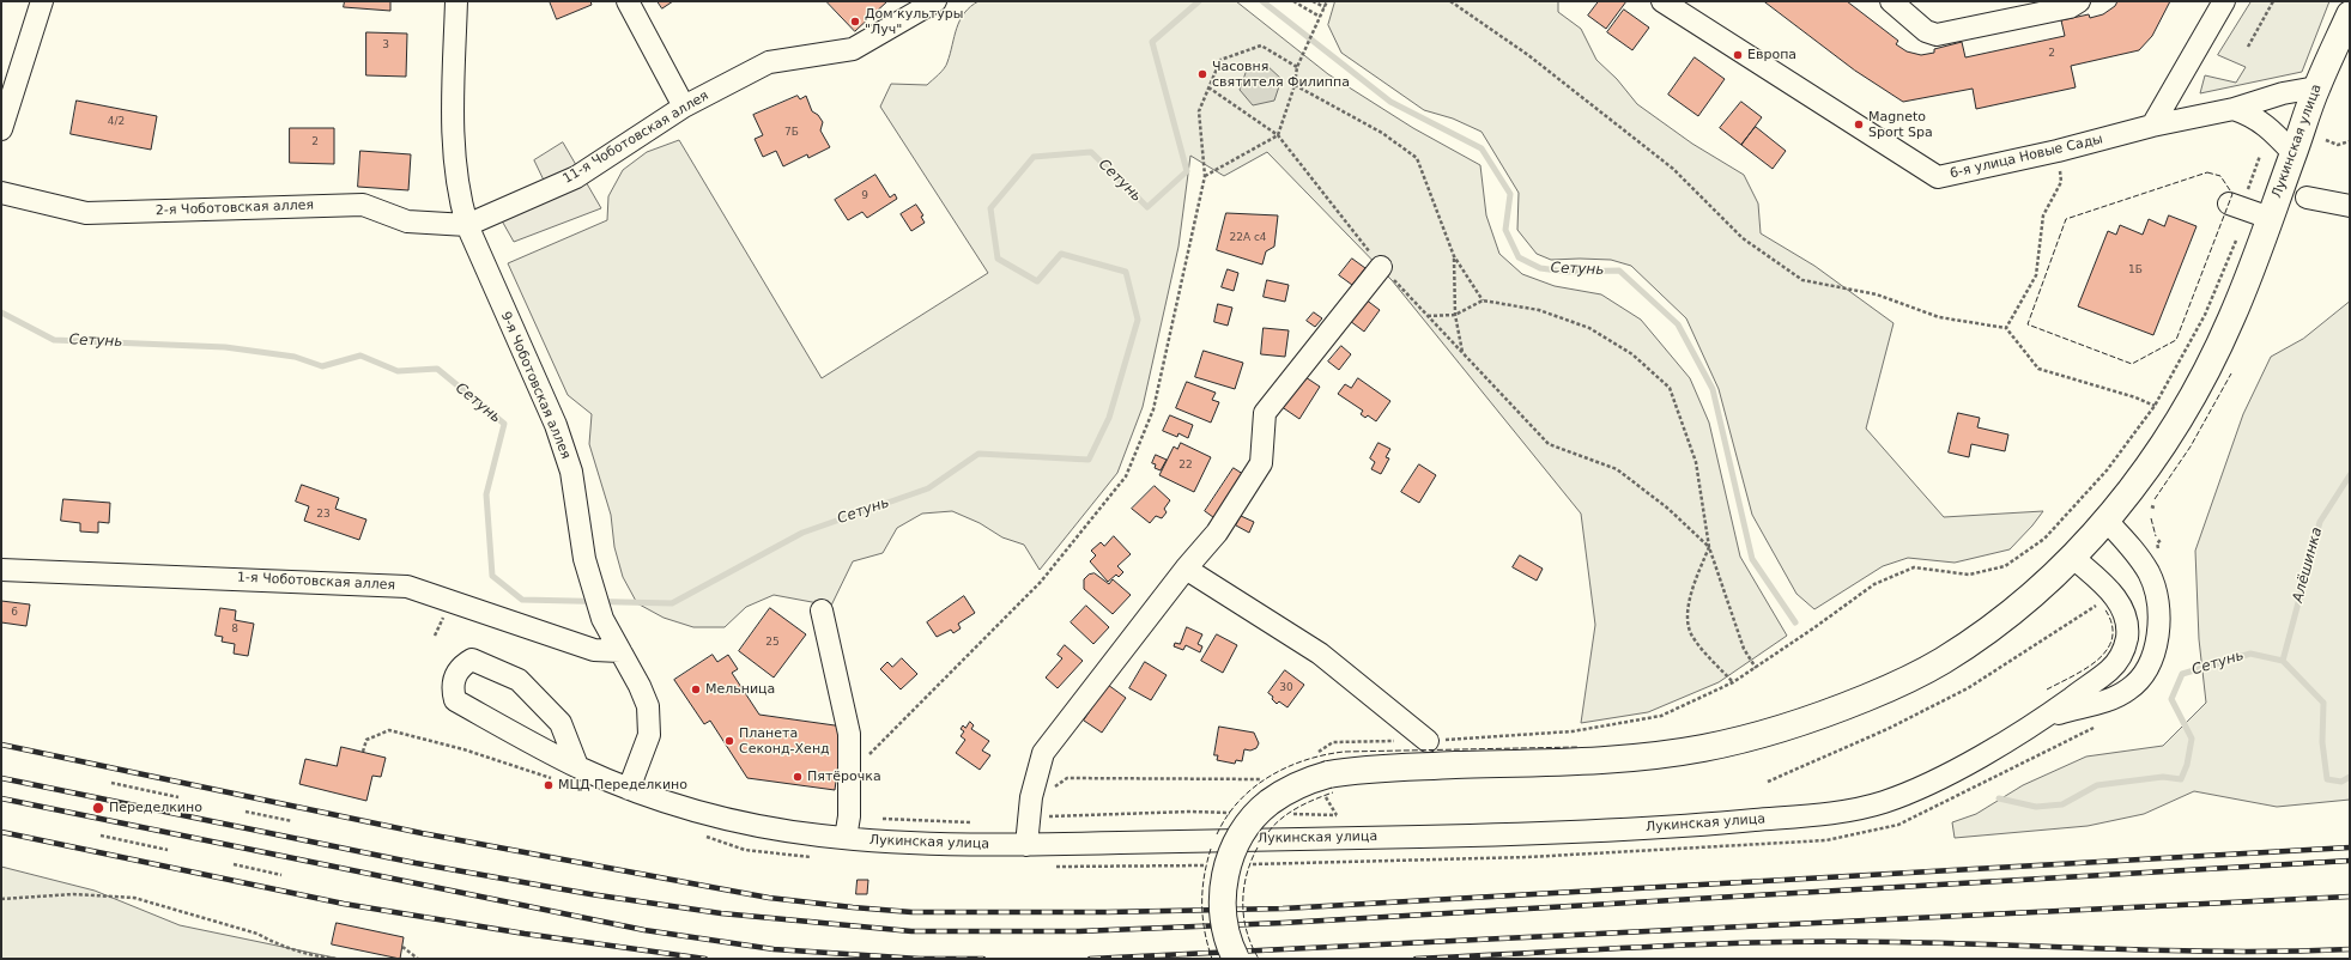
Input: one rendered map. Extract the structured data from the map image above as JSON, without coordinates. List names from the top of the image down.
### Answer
{
  "streets": {
    "main road": ["Лукинская улица"],
    "street": [
      "11-я Чоботовская аллея",
      "6-я улица Новые Сады",
      "2-я Чоботовская аллея",
      "9-я Чоботовская аллея",
      "1-я Чоботовская аллея"
    ]
  },
  "crossings": [
    ["11-я Чоботовская аллея", "2-я Чоботовская аллея"],
    ["11-я Чоботовская аллея", "9-я Чоботовская аллея"],
    ["Лукинская улица", "6-я улица Новые Сады"],
    ["Лукинская улица", "9-я Чоботовская аллея"],
    ["2-я Чоботовская аллея", "9-я Чоботовская аллея"],
    ["9-я Чоботовская аллея", "1-я Чоботовская аллея"]
  ],
  "water": ["Сетунь", "Алёшинка"],
  "places": [
    "Дом культуры \"Луч\"",
    "Европа",
    "Часовня святителя Филиппа",
    "Magneto Sport Spa",
    "Мельница",
    "Планета Секонд-Хенд",
    "Пятёрочка",
    "МЦД Переделкино",
    "Переделкино"
  ],
  "house_numbers": [
    "3",
    "2",
    "4/2",
    "7Б",
    "2",
    "9",
    "22А с4",
    "1Б",
    "22",
    "23",
    "6",
    "8",
    "25",
    "30"
  ]
}
